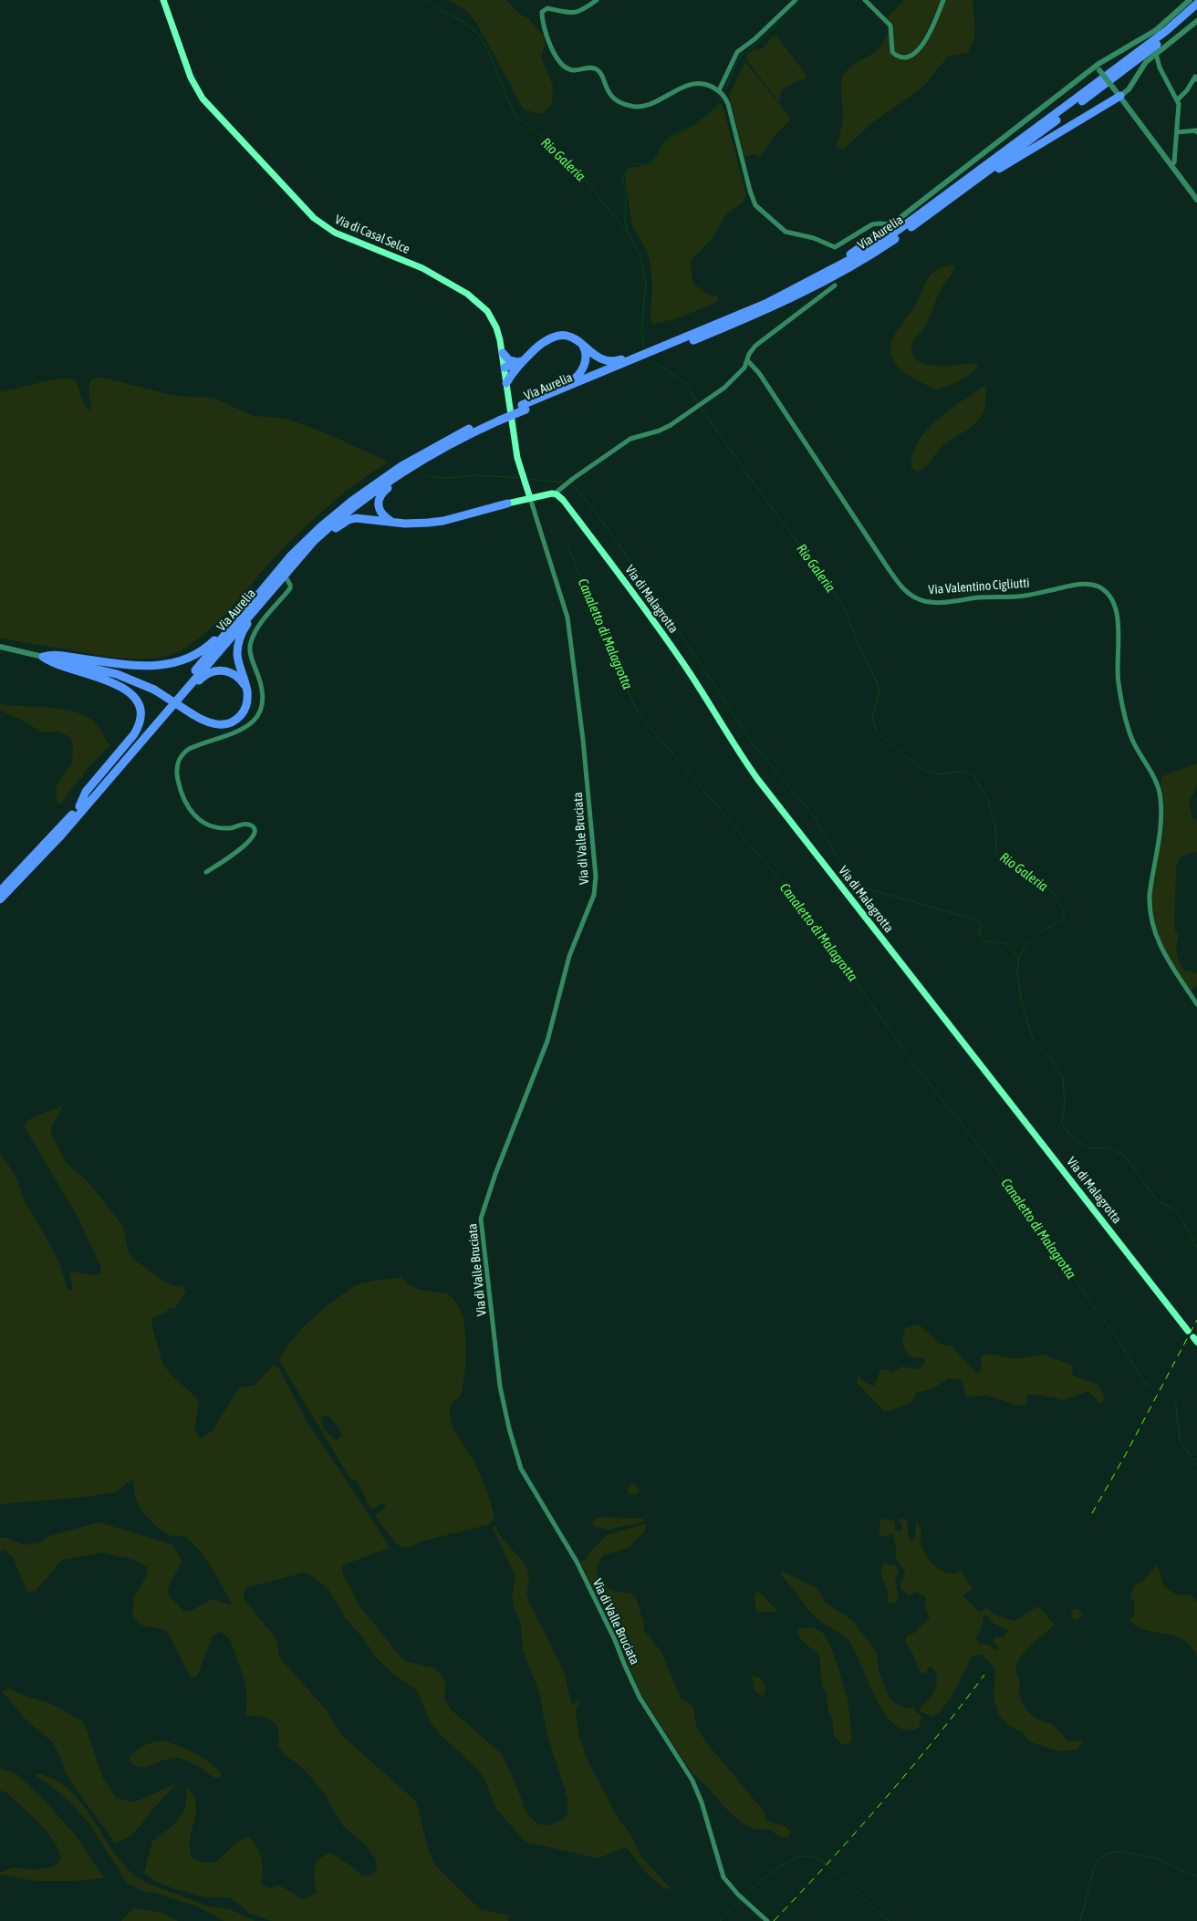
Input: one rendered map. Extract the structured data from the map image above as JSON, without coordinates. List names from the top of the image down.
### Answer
{
  "streets": {
    "highway": ["Via Aurelia"],
    "main road": ["Via di Casal Selce", "Via di Malagrotta"],
    "street": ["Via Valentino Cigliutti", "Via di Valle Bruciata"]
  },
  "crossings": [
    ["Via di Casal Selce", "Via di Valle Bruciata"]
  ],
  "water": ["Rio Galeria", "Canaletto di Malagrotta"]
}
